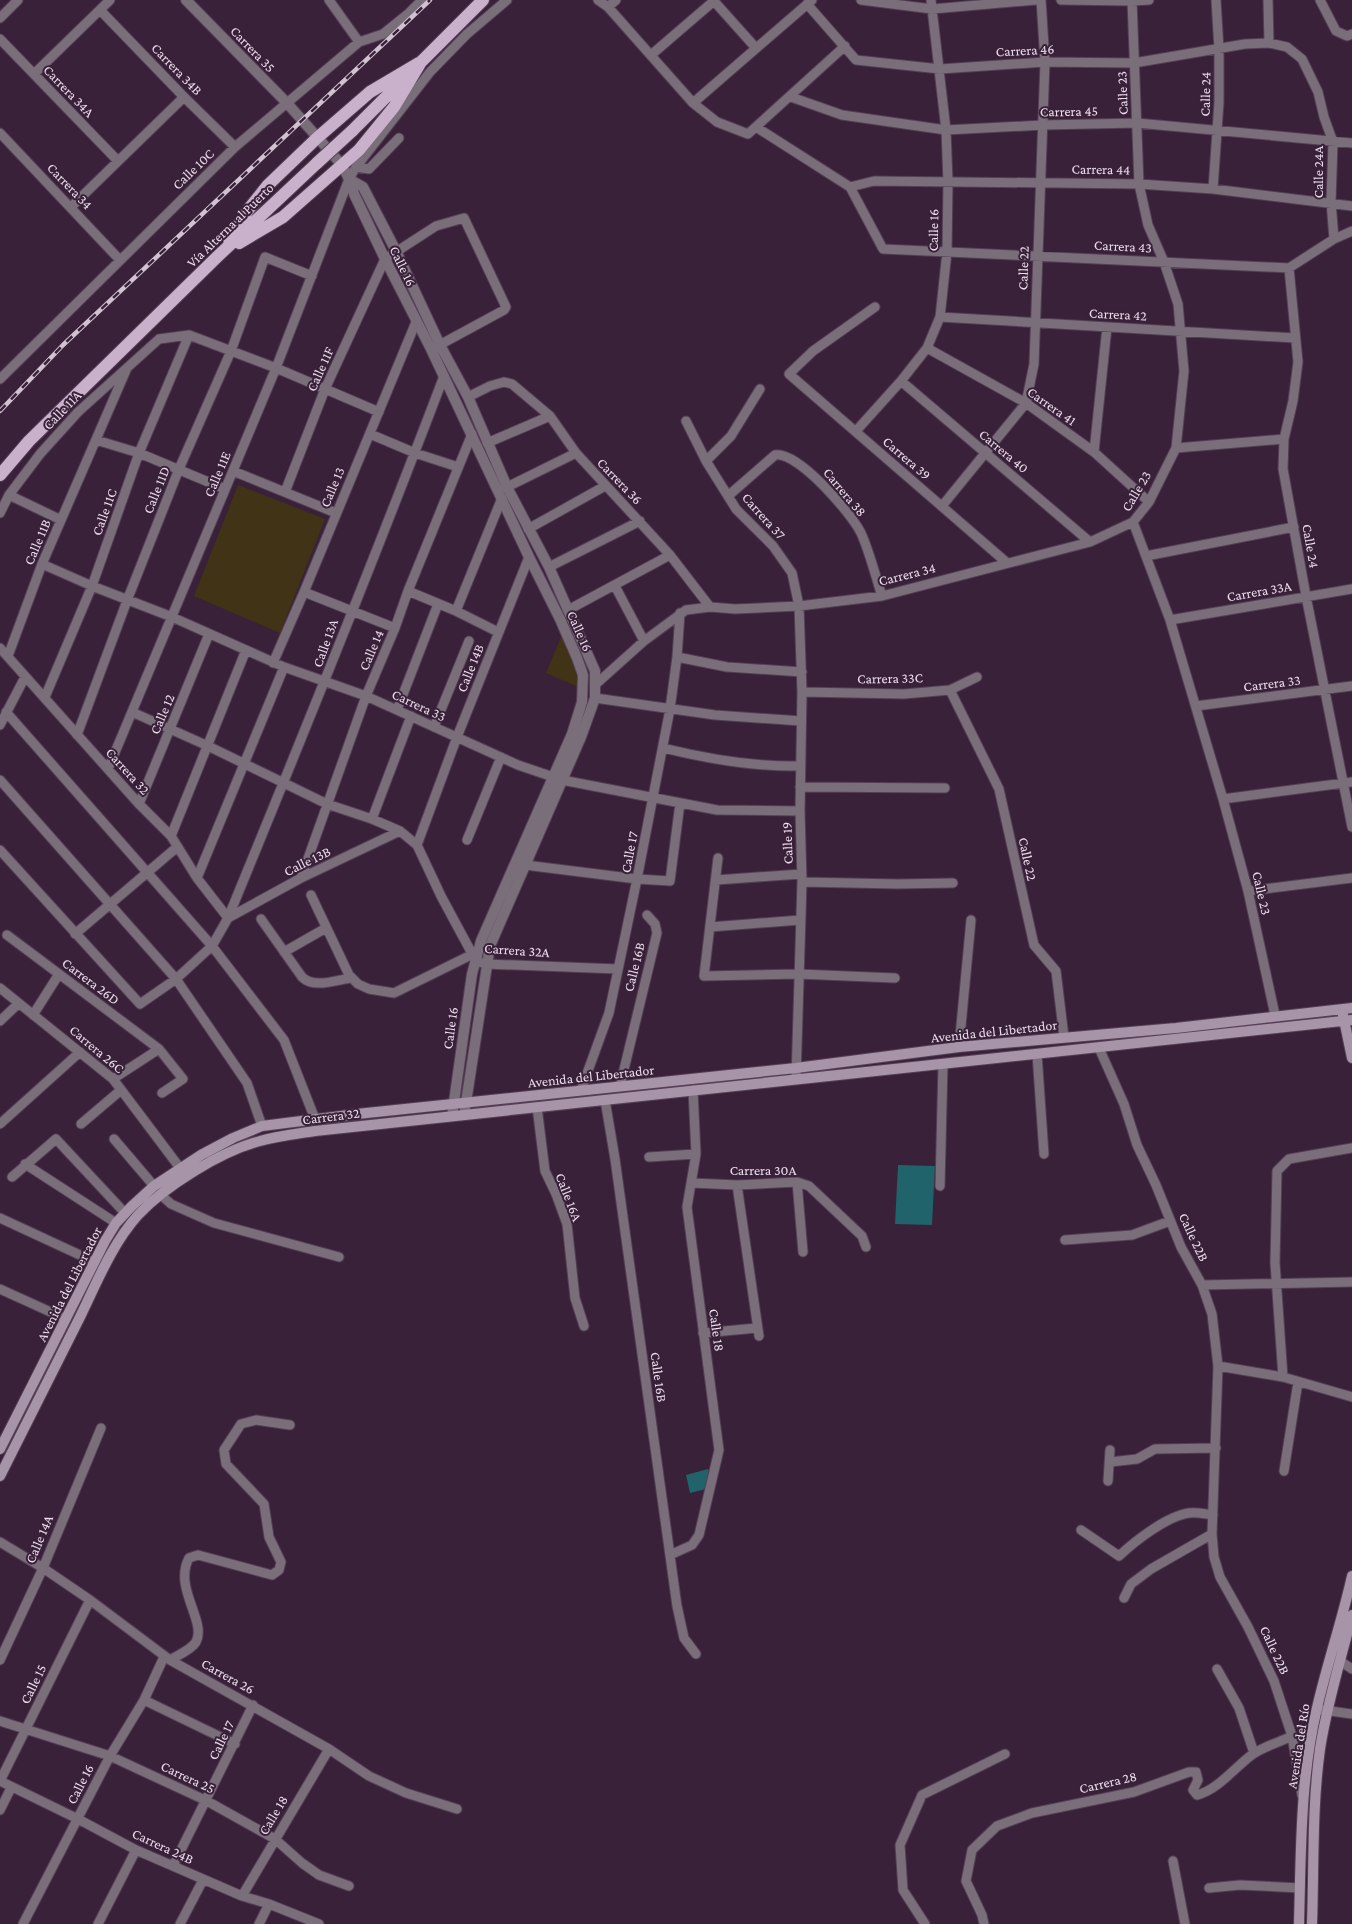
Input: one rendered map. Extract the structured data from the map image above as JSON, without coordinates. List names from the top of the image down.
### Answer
{
  "streets": {
    "main road": [
      "Vía Alterna al Puerto",
      "Carrera 32",
      "Avenida del Libertador",
      "Avenida del Río"
    ],
    "street": [
      "Carrera 35",
      "Carrera 46",
      "Carrera 34B",
      "Carrera 34A",
      "Calle 23",
      "Calle 24",
      "Carrera 45",
      "Calle 10C",
      "Carrera 44",
      "Calle 24A",
      "Carrera 34",
      "Calle 16",
      "Carrera 43",
      "Calle 22",
      "Carrera 42",
      "Calle 11F",
      "Carrera 41",
      "Calle 11A",
      "Carrera 40",
      "Carrera 39",
      "Calle 11E",
      "Carrera 36",
      "Calle 13",
      "Calle 11D",
      "Carrera 38",
      "Calle 11C",
      "Carrera 37",
      "Calle 11B",
      "Carrera 33A",
      "Calle 13A",
      "Calle 14",
      "Calle 14B",
      "Carrera 33C",
      "Carrera 33",
      "Calle 12",
      "Calle 19",
      "Calle 17",
      "Calle 13B",
      "Carrera 32A",
      "Calle 16B",
      "Carrera 26D",
      "Carrera 26C",
      "Carrera 30A",
      "Calle 16A",
      "Calle 22B",
      "Calle 18",
      "Calle 14A",
      "Carrera 26",
      "Calle 15",
      "Carrera 25",
      "Carrera 28",
      "Carrera 24B"
    ]
  },
  "crossings": [
    ["Carrera 35", "Calle 10C"],
    ["Carrera 35", "Calle 16"],
    ["Carrera 46", "Calle 23"],
    ["Carrera 46", "Calle 24"],
    ["Carrera 46", "Calle 24A"],
    ["Carrera 46", "Calle 16"],
    ["Carrera 46", "Calle 22"],
    ["Carrera 34B", "Calle 10C"],
    ["Calle 23", "Carrera 45"],
    ["Calle 23", "Carrera 44"],
    ["Calle 23", "Carrera 34"],
    ["Calle 23", "Carrera 43"],
    ["Calle 23", "Carrera 42"],
    ["Calle 23", "Carrera 41"],
    ["Calle 23", "Carrera 33A"],
    ["Calle 23", "Carrera 33"],
    ["Calle 23", "Avenida del Libertador"],
    ["Calle 24", "Carrera 45"],
    ["Calle 24", "Carrera 44"],
    ["Calle 24", "Carrera 43"],
    ["Calle 24", "Carrera 42"],
    ["Calle 24", "Carrera 33A"],
    ["Calle 24", "Carrera 33"],
    ["Carrera 45", "Calle 24A"],
    ["Carrera 45", "Calle 16"],
    ["Carrera 45", "Calle 22"],
    ["Calle 10C", "Carrera 34"],
    ["Carrera 44", "Calle 24A"],
    ["Carrera 44", "Calle 16"],
    ["Carrera 44", "Carrera 43"],
    ["Carrera 44", "Calle 22"],
    ["Carrera 34", "Carrera 40"],
    ["Carrera 34", "Carrera 39"],
    ["Carrera 34", "Carrera 36"],
    ["Carrera 34", "Carrera 38"],
    ["Carrera 34", "Carrera 37"],
    ["Carrera 34", "Calle 19"],
    ["Carrera 34", "Calle 17"],
    ["Calle 16", "Carrera 43"],
    ["Calle 16", "Carrera 42"],
    ["Calle 16", "Calle 11F"],
    ["Calle 16", "Carrera 41"],
    ["Calle 16", "Carrera 40"],
    ["Calle 16", "Carrera 39"],
    ["Calle 16", "Calle 11E"],
    ["Calle 16", "Carrera 36"],
    ["Calle 16", "Calle 13"],
    ["Calle 16", "Calle 13A"],
    ["Calle 16", "Calle 14"],
    ["Calle 16", "Calle 14B"],
    ["Calle 16", "Carrera 33"],
    ["Calle 16", "Carrera 32"],
    ["Calle 16", "Carrera 32A"],
    ["Calle 16", "Avenida del Libertador"],
    ["Calle 16", "Carrera 26"],
    ["Calle 16", "Carrera 25"],
    ["Calle 16", "Carrera 24B"],
    ["Carrera 43", "Calle 22"],
    ["Calle 22", "Carrera 42"],
    ["Calle 22", "Carrera 41"],
    ["Calle 22", "Carrera 40"],
    ["Calle 22", "Carrera 39"],
    ["Calle 22", "Carrera 33C"],
    ["Calle 22", "Avenida del Libertador"],
    ["Calle 11A", "Calle 11C"],
    ["Calle 11A", "Calle 11B"],
    ["Calle 11E", "Calle 11D"],
    ["Calle 11E", "Carrera 33"],
    ["Calle 11E", "Carrera 32"],
    ["Calle 11E", "Carrera 32A"],
    ["Calle 13", "Carrera 33"],
    ["Calle 11D", "Carrera 33"],
    ["Calle 11D", "Carrera 32"],
    ["Carrera 38", "Carrera 37"],
    ["Calle 11C", "Carrera 33"],
    ["Calle 11C", "Carrera 32"],
    ["Carrera 37", "Calle 19"],
    ["Calle 11B", "Carrera 33"],
    ["Calle 11B", "Carrera 32"],
    ["Calle 13A", "Carrera 33"],
    ["Calle 13A", "Carrera 32"],
    ["Calle 13A", "Calle 13B"],
    ["Calle 13A", "Carrera 32A"],
    ["Calle 14", "Carrera 33"],
    ["Calle 14", "Calle 13B"],
    ["Calle 14", "Carrera 32A"],
    ["Calle 14B", "Carrera 33"],
    ["Calle 14B", "Carrera 32A"],
    ["Carrera 33C", "Calle 19"],
    ["Carrera 33", "Calle 12"],
    ["Carrera 33", "Calle 19"],
    ["Carrera 33", "Calle 17"],
    ["Calle 12", "Carrera 32"],
    ["Calle 12", "Carrera 32A"],
    ["Carrera 32", "Calle 13B"],
    ["Carrera 32", "Avenida del Libertador"],
    ["Calle 19", "Avenida del Libertador"],
    ["Calle 17", "Carrera 32A"],
    ["Calle 17", "Avenida del Libertador"],
    ["Calle 17", "Carrera 26"],
    ["Calle 17", "Carrera 25"],
    ["Calle 17", "Carrera 24B"],
    ["Calle 13B", "Carrera 32A"],
    ["Calle 16B", "Avenida del Libertador"],
    ["Calle 16B", "Calle 18"],
    ["Avenida del Libertador", "Carrera 26C"],
    ["Avenida del Libertador", "Calle 16A"],
    ["Avenida del Libertador", "Calle 22B"],
    ["Avenida del Libertador", "Calle 18"],
    ["Carrera 30A", "Calle 18"],
    ["Calle 22B", "Avenida del Río"],
    ["Calle 18", "Carrera 26"],
    ["Calle 18", "Carrera 25"],
    ["Calle 18", "Carrera 24B"],
    ["Calle 14A", "Carrera 26"],
    ["Carrera 26", "Calle 15"],
    ["Calle 15", "Carrera 25"],
    ["Calle 15", "Carrera 24B"]
  ]
}
